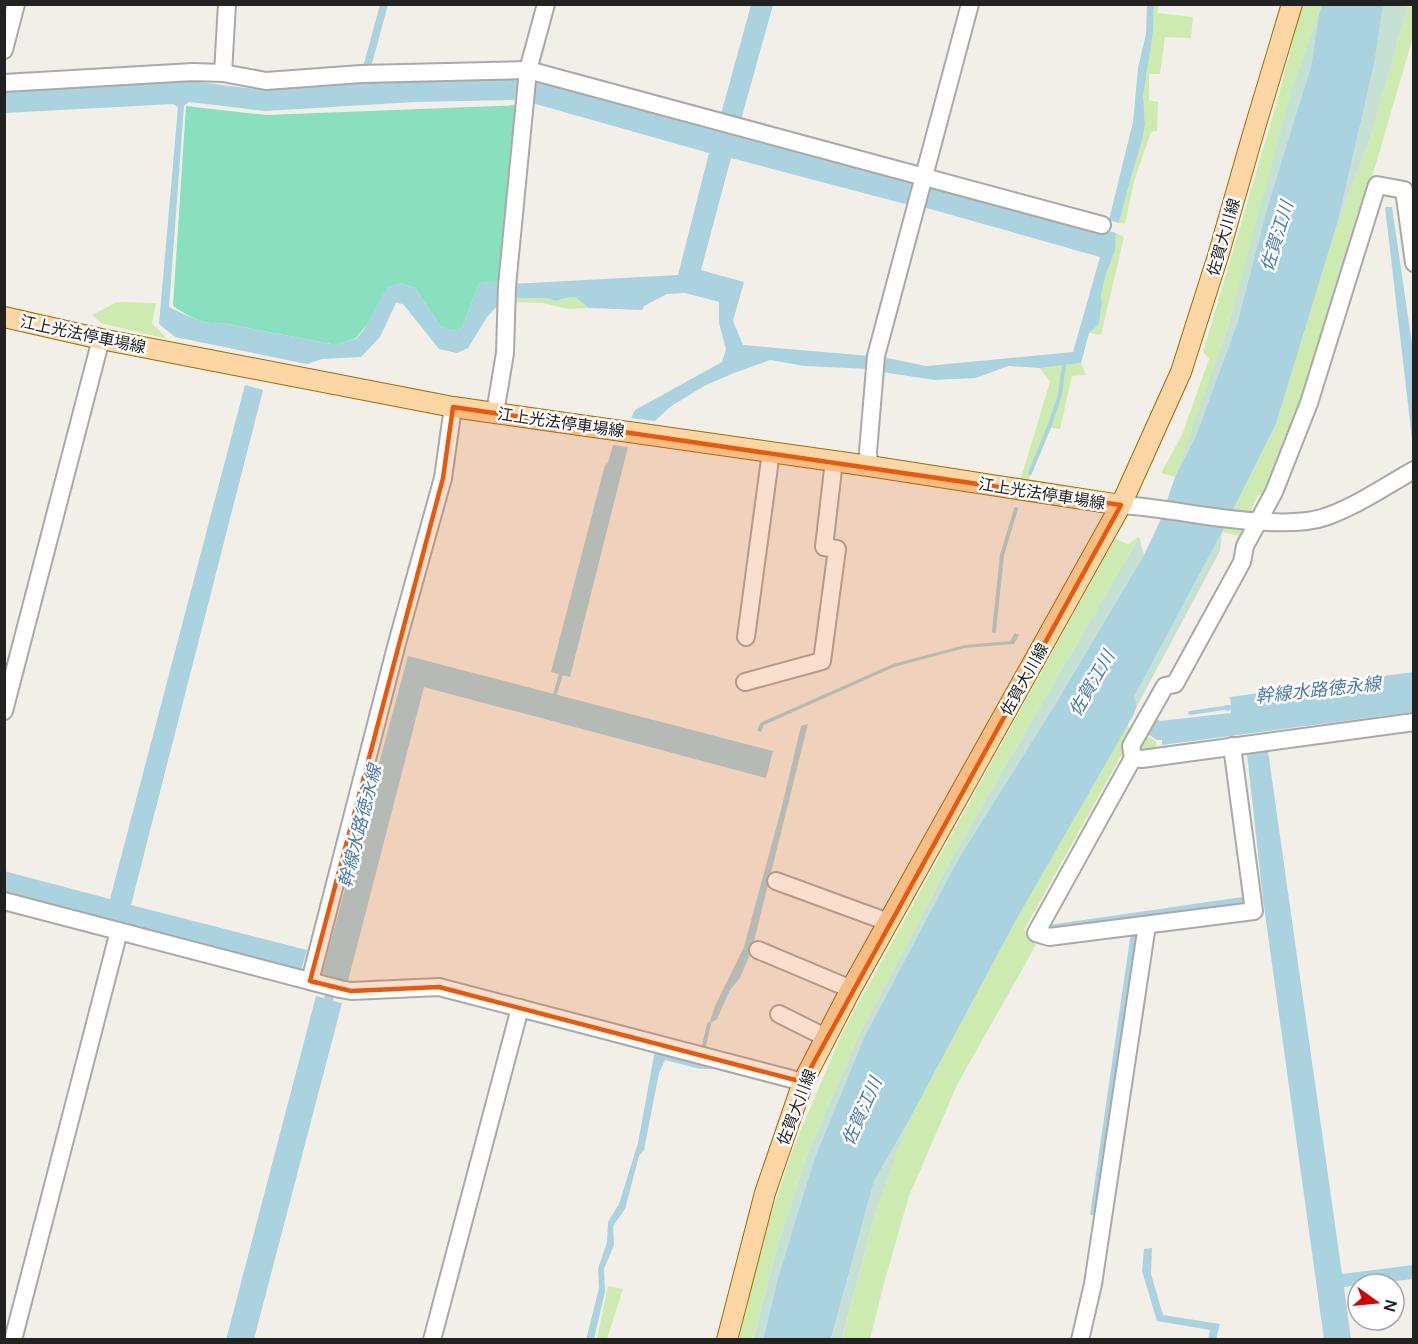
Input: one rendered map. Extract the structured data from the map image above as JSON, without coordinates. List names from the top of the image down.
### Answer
{
  "streets": {
    "main road": ["佐賀大川線", "江上光法停車場線"]
  },
  "crossings": [
    ["佐賀大川線", "江上光法停車場線"]
  ],
  "water": ["佐賀江川", "幹線水路徳永線"],
  "north": "right"
}
